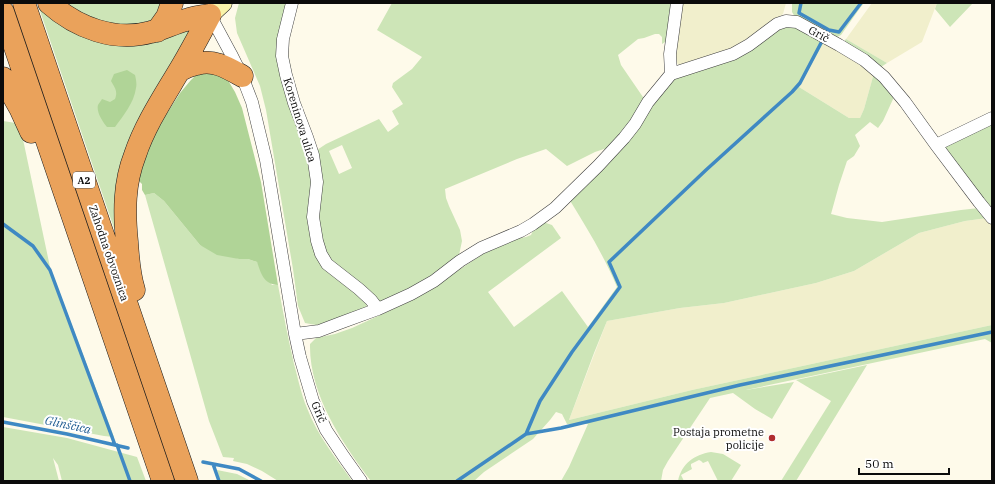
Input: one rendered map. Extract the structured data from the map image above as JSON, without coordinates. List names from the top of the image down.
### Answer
{
  "streets": {
    "highway": ["A2", "Zahodna obvoznica"],
    "street": ["Grič", "Koreninova ulica"]
  },
  "water": ["Glinščica"],
  "places": ["Postaja prometne policije"],
  "scale_bar": "50 m"
}
